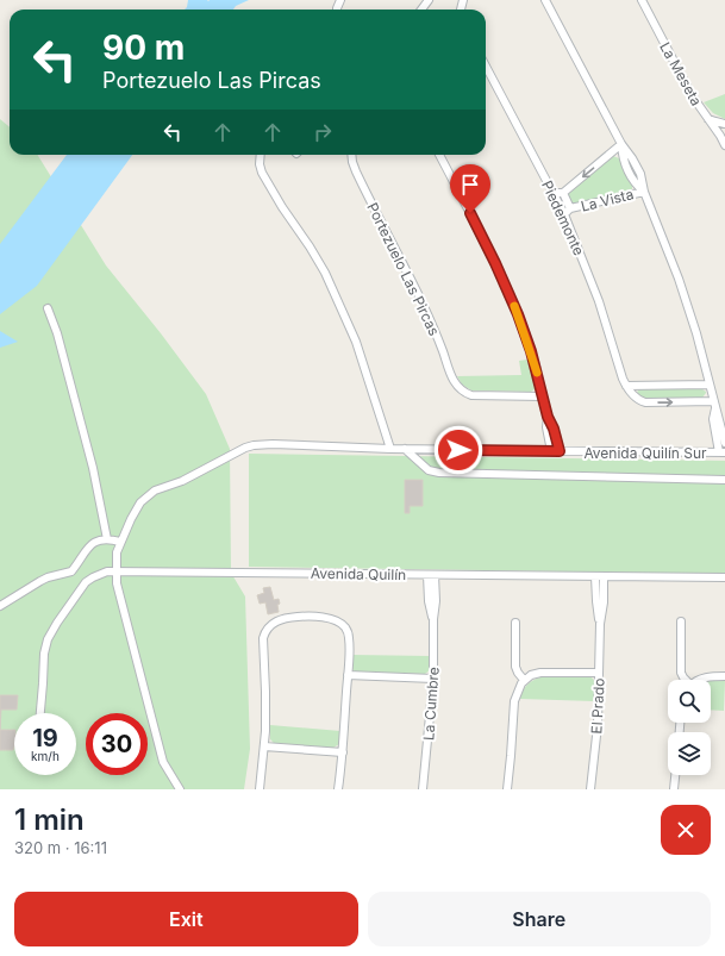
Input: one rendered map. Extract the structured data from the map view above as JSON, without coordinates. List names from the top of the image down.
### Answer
{
  "streets": {
    "street": [
      "La Meseta",
      "La Vista",
      "Piedemonte",
      "Portezuelo Las Pircas",
      "Avenida Quilín Sur",
      "Avenida Quilín",
      "La Cumbre",
      "El Prado"
    ]
  },
  "crossings": [
    ["La Vista", "Piedemonte"],
    ["Avenida Quilín Sur", "Avenida Quilín"],
    ["Avenida Quilín", "La Cumbre"],
    ["Avenida Quilín", "El Prado"]
  ],
  "one_way": ["La Vista"],
  "page": {
    "turn": ["90 m", "Portezuelo Las Pircas"],
    "speed": "19 km/h",
    "limit": "30",
    "heading": ["1 min", "320 m · 16:11"],
    "buttons": ["Exit", "Share"]
  }
}
